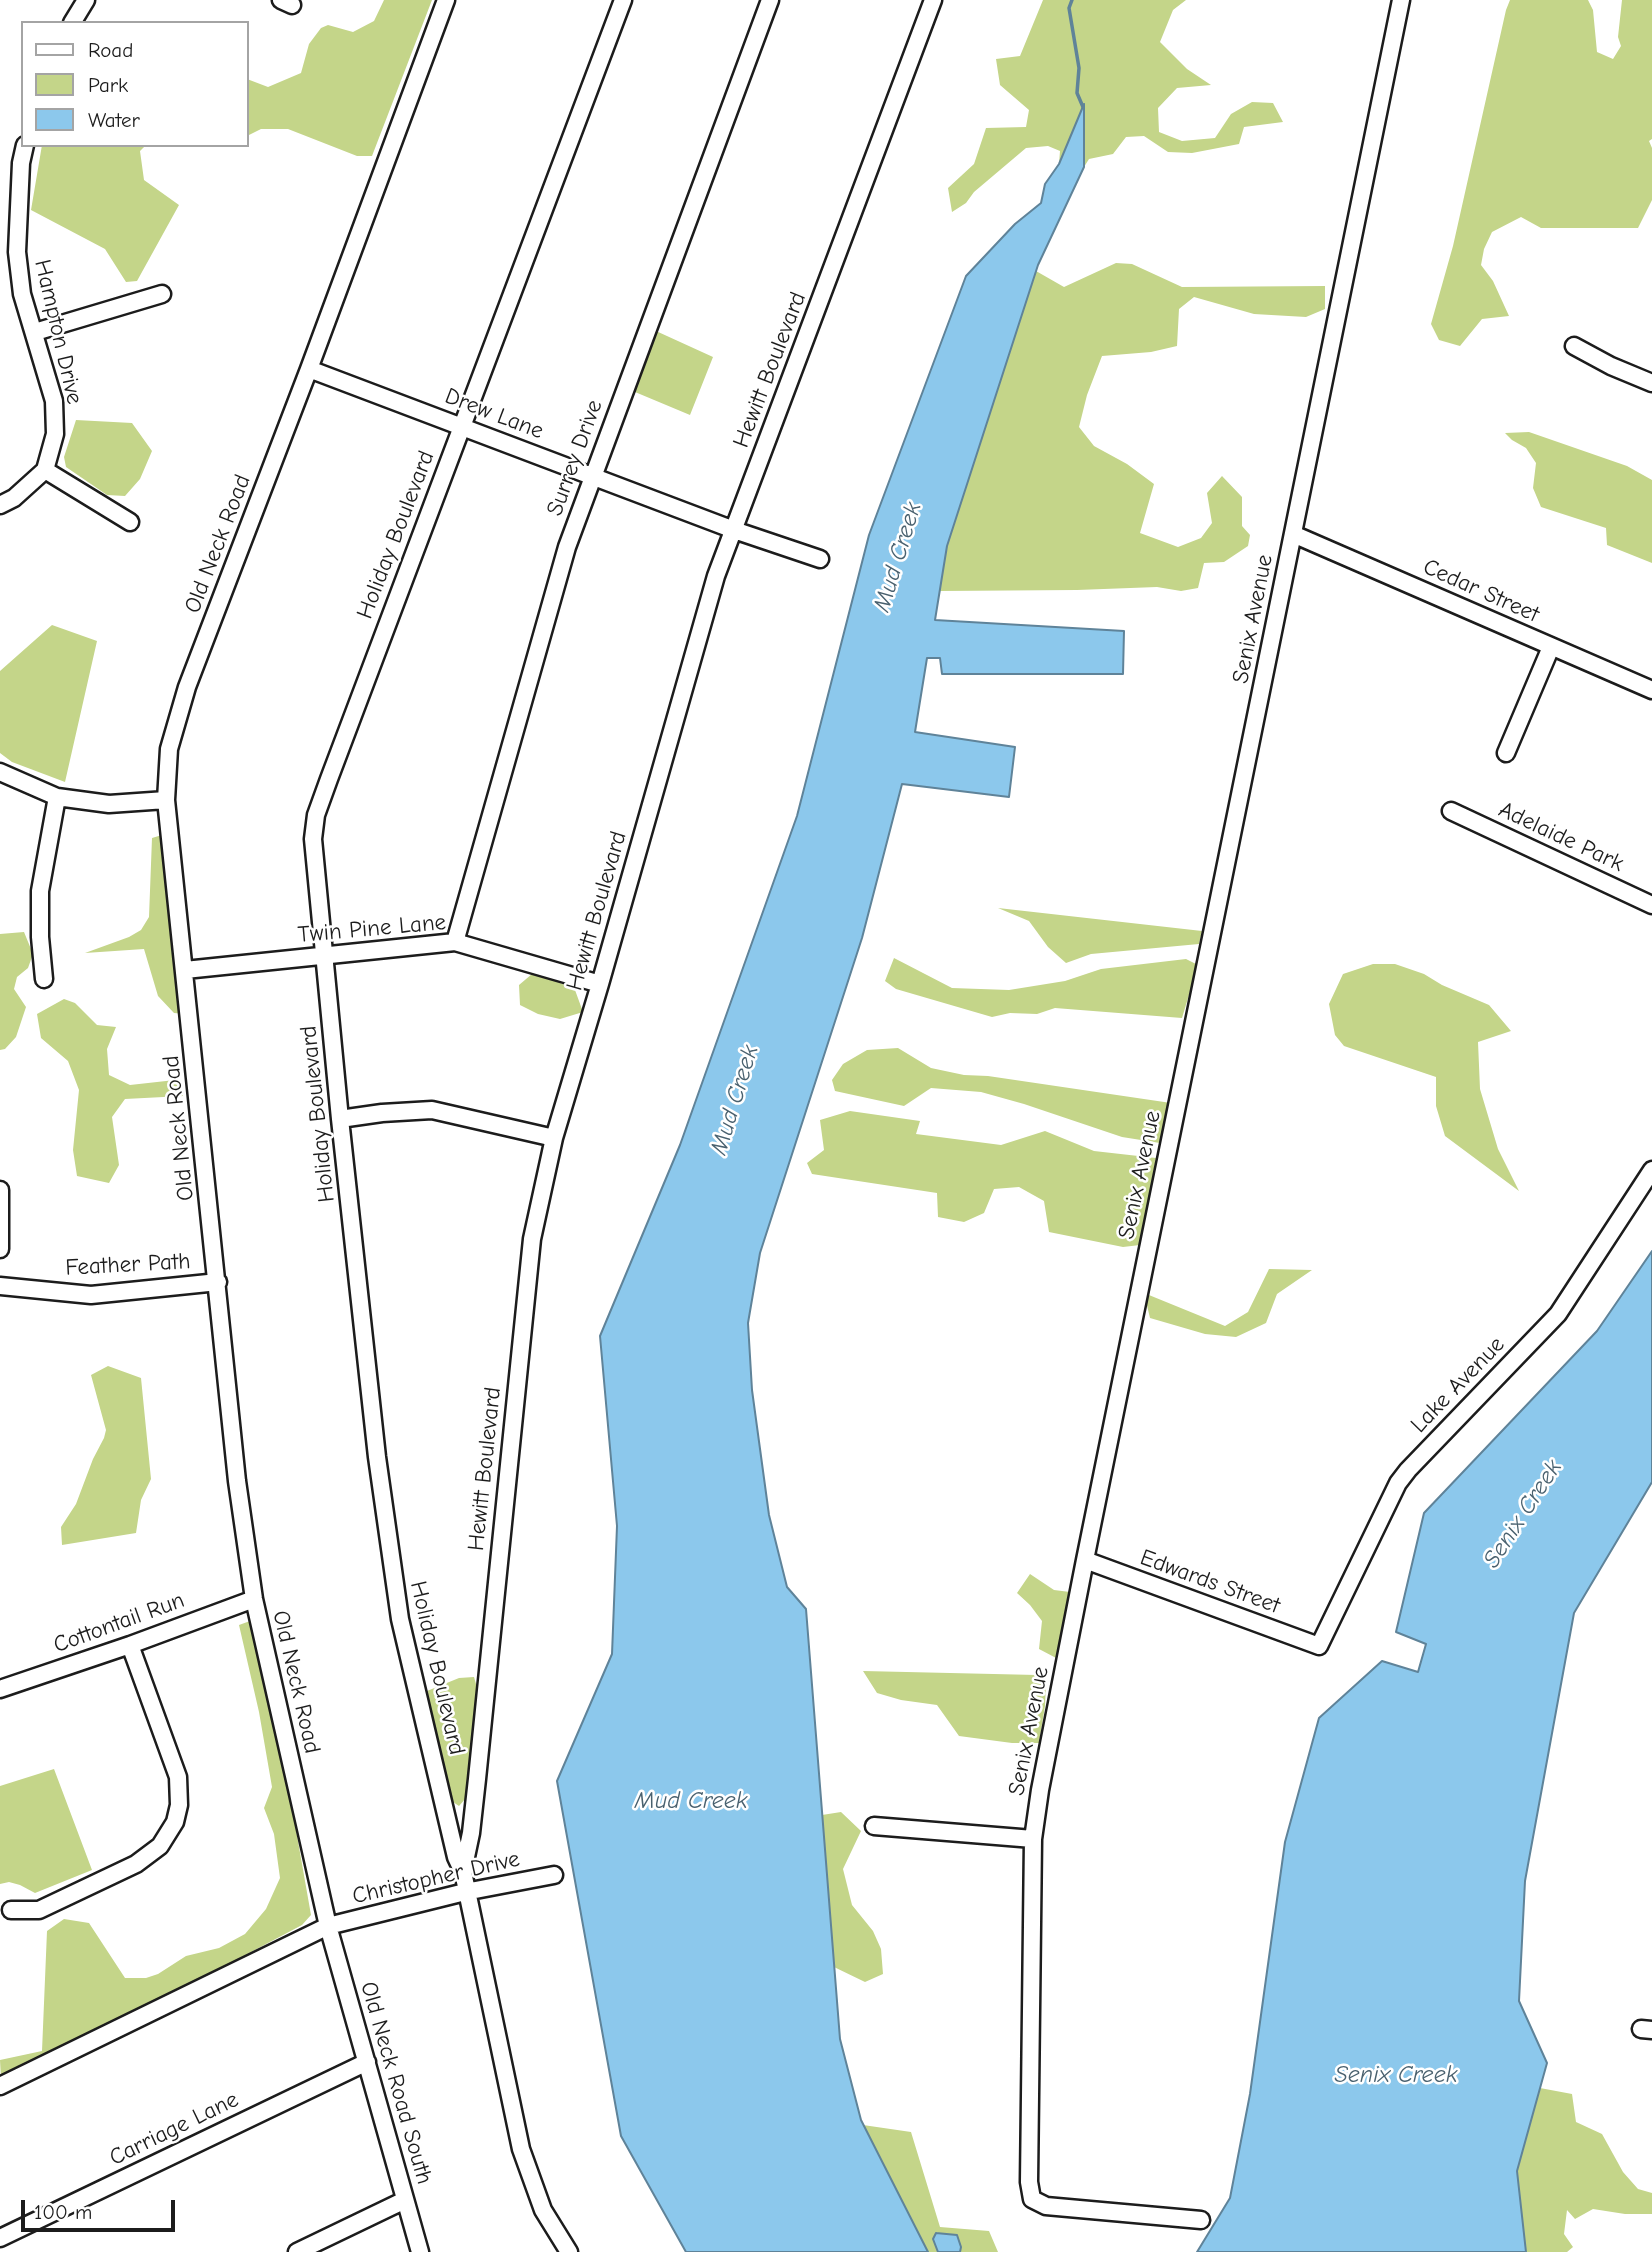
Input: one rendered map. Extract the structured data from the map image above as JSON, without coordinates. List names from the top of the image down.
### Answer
{
  "streets": {
    "street": [
      "Hampton Drive",
      "Hewitt Boulevard",
      "Drew Lane",
      "Surrey Drive",
      "Holiday Boulevard",
      "Old Neck Road",
      "Cedar Street",
      "Senix Avenue",
      "Adelaide Park",
      "Twin Pine Lane",
      "Feather Path",
      "Lake Avenue",
      "Edwards Street",
      "Cottontail Run",
      "Christopher Drive",
      "Old Neck Road South",
      "Carriage Lane"
    ]
  },
  "crossings": [
    ["Hewitt Boulevard", "Drew Lane"],
    ["Hewitt Boulevard", "Holiday Boulevard"],
    ["Hewitt Boulevard", "Twin Pine Lane"],
    ["Drew Lane", "Surrey Drive"],
    ["Drew Lane", "Holiday Boulevard"],
    ["Drew Lane", "Old Neck Road"],
    ["Surrey Drive", "Twin Pine Lane"],
    ["Holiday Boulevard", "Twin Pine Lane"],
    ["Holiday Boulevard", "Christopher Drive"],
    ["Old Neck Road", "Twin Pine Lane"],
    ["Old Neck Road", "Feather Path"],
    ["Old Neck Road", "Cottontail Run"],
    ["Old Neck Road", "Christopher Drive"],
    ["Old Neck Road", "Old Neck Road South"],
    ["Cedar Street", "Senix Avenue"],
    ["Senix Avenue", "Edwards Street"],
    ["Lake Avenue", "Edwards Street"],
    ["Christopher Drive", "Old Neck Road South"],
    ["Old Neck Road South", "Carriage Lane"]
  ],
  "water": ["Mud Creek", "Senix Creek"],
  "legend": ["Road", "Park", "Water"],
  "scale_bar": "100 m"
}
